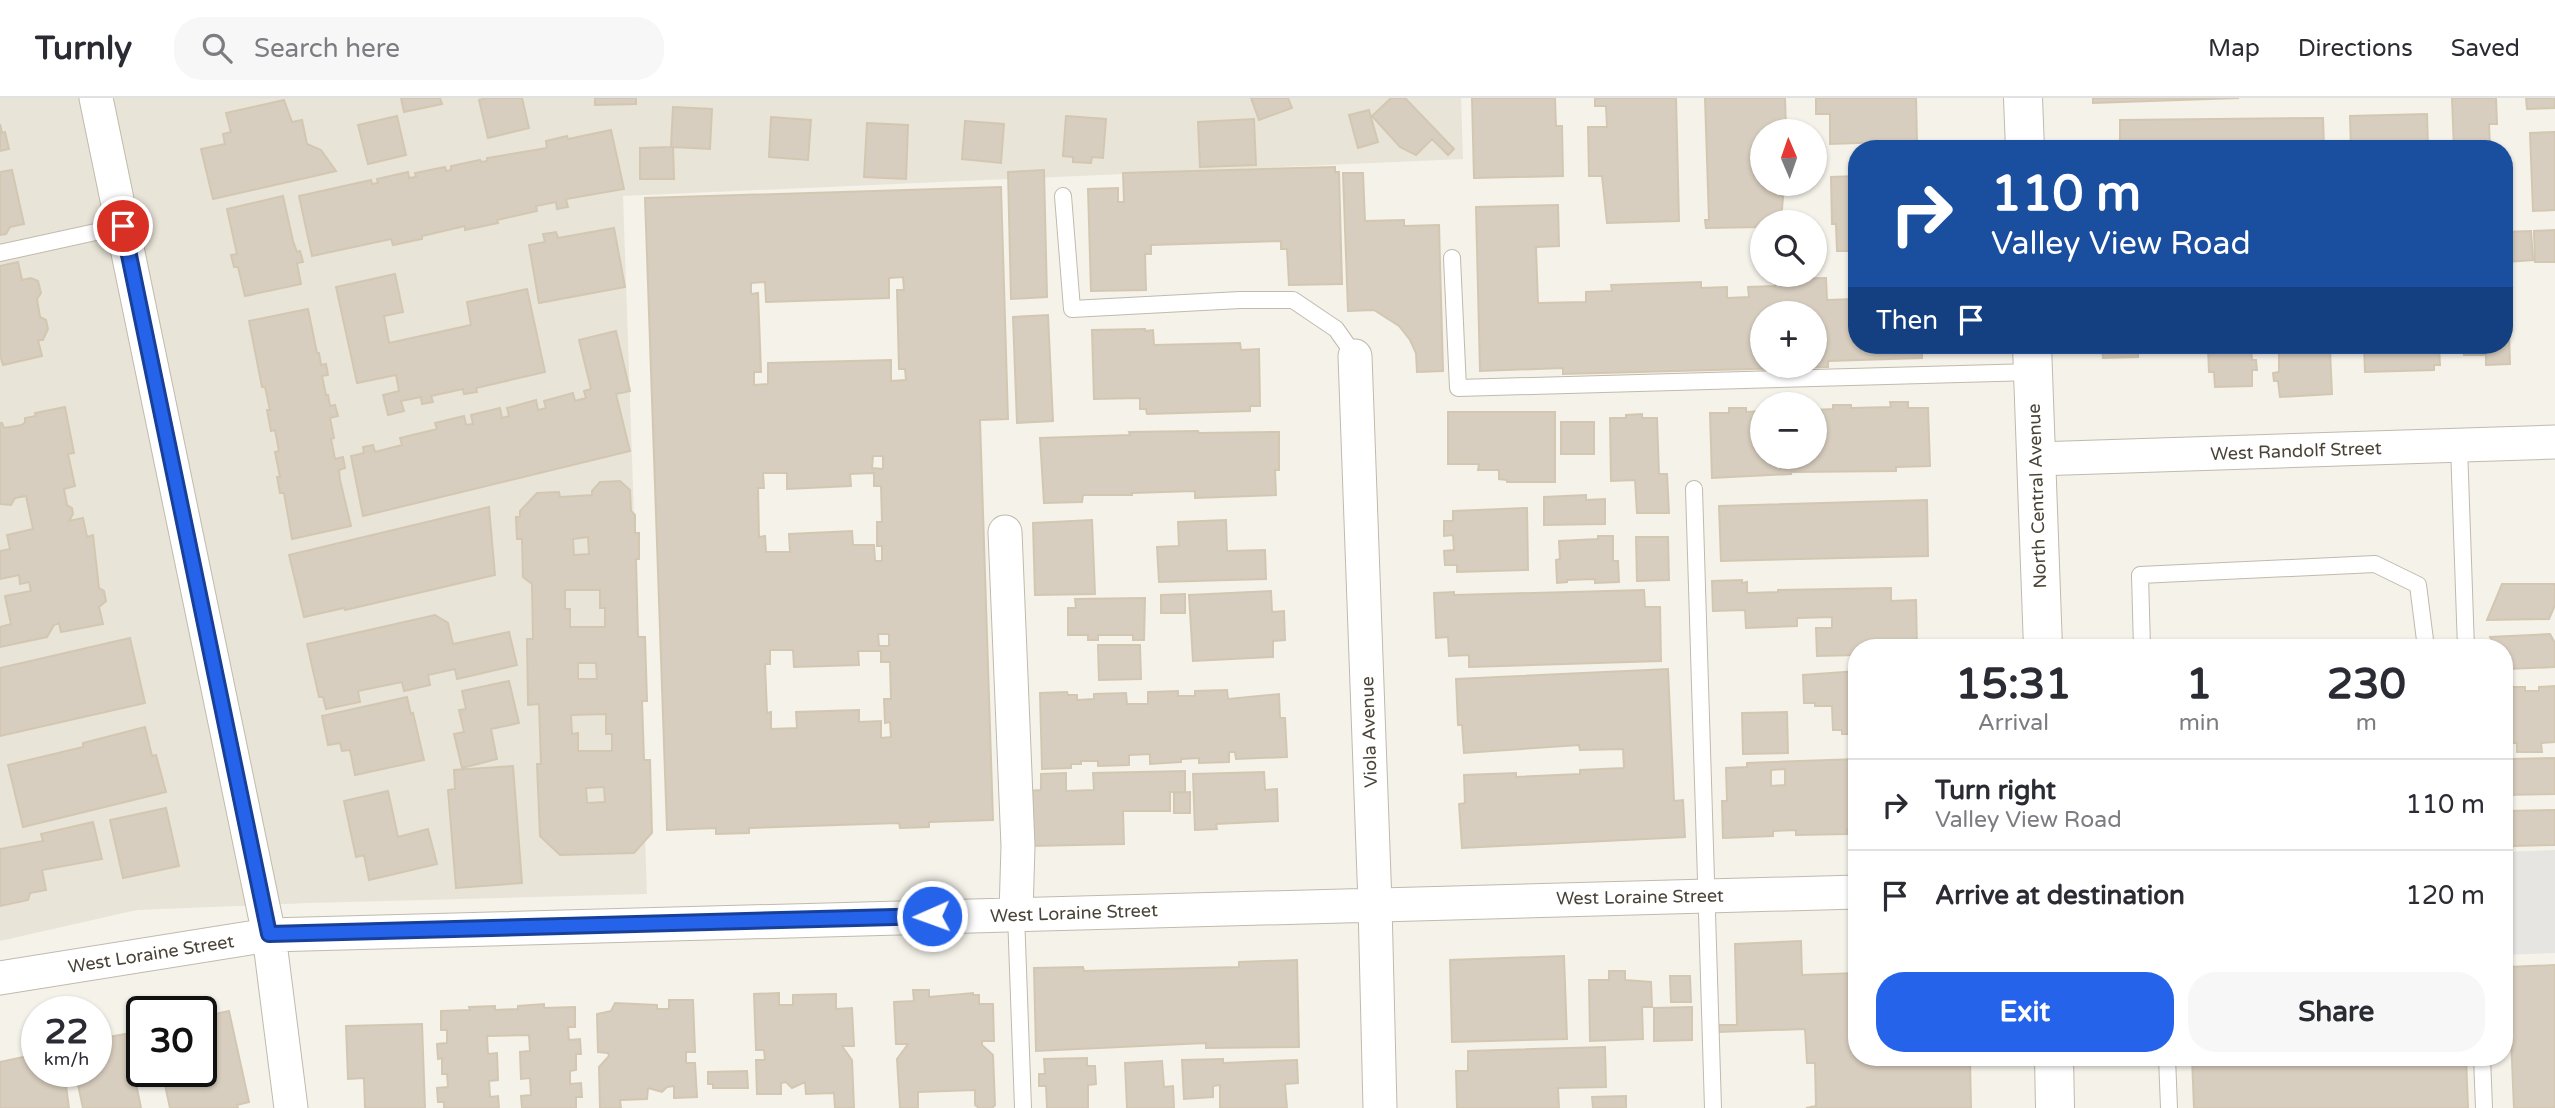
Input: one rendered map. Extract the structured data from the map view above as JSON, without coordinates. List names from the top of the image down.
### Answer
{
  "streets": {
    "street": [
      "West Randolf Street",
      "North Central Avenue",
      "Viola Avenue",
      "West Loraine Street"
    ]
  },
  "crossings": [
    ["West Randolf Street", "North Central Avenue"],
    ["Viola Avenue", "West Loraine Street"]
  ],
  "north": "top",
  "page": {
    "header": "Turnly",
    "search": "Search here",
    "nav": ["Map", "Directions", "Saved"],
    "map_buttons": ["+", "−"],
    "turn": ["110 m", "Valley View Road"],
    "then": "Then",
    "eta": [
      "15:31",
      "Arrival",
      "1",
      "min",
      "230",
      "m"
    ],
    "list": [
      {
        "name": "Turn right",
        "note": "Valley View Road",
        "value": "110 m"
      },
      {
        "name": "Arrive at destination",
        "value": "120 m"
      }
    ],
    "buttons": ["Exit", "Share"],
    "speed": "22 km/h",
    "limit": "30"
  }
}
